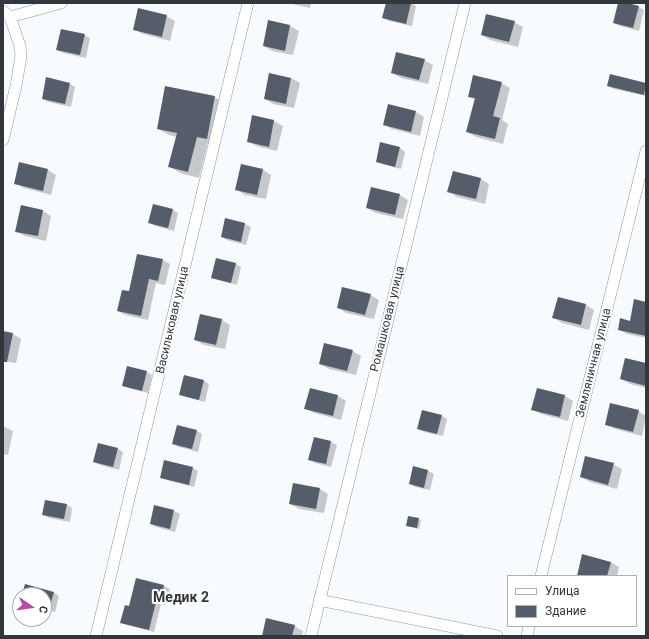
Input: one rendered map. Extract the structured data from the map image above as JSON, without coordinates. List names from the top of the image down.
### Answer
{
  "streets": {
    "street": ["Ромашковая улица", "Васильковая улица", "Земляничная улица"]
  },
  "districts": ["Медик 2"],
  "legend": ["Улица", "Здание"],
  "north": "right"
}
